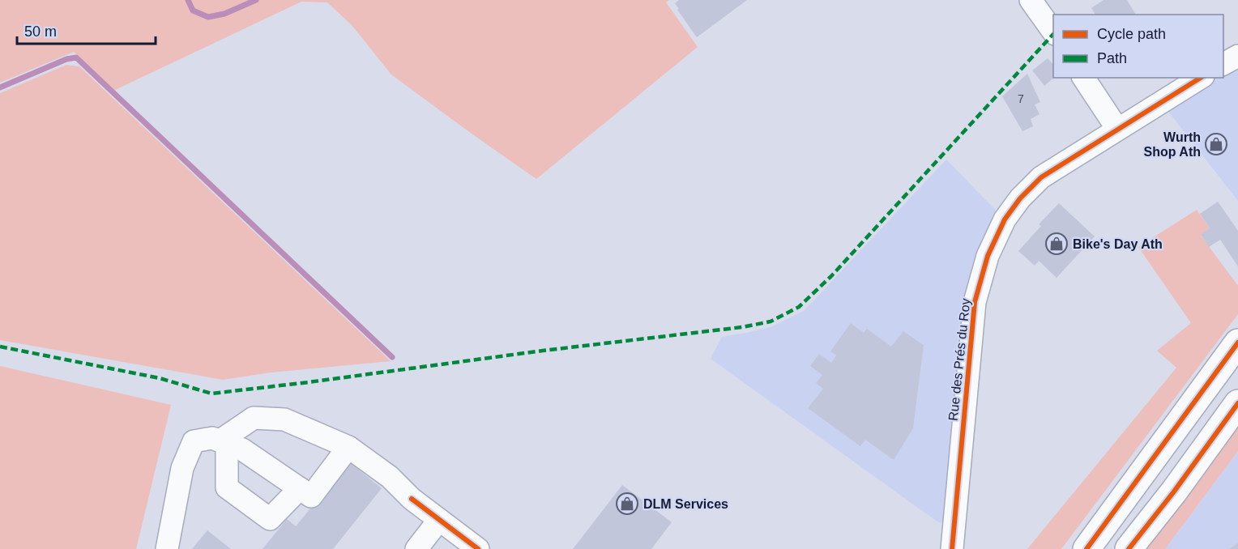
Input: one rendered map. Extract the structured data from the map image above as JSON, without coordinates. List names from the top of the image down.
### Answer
{
  "streets": {
    "street": ["Rue des Prés du Roy"]
  },
  "places": {
    "shop": ["Wurth Shop Ath", "Bike's Day Ath", "DLM Services"]
  },
  "house_numbers": ["7"],
  "legend": ["Cycle path", "Path"],
  "scale_bar": "50 m"
}
